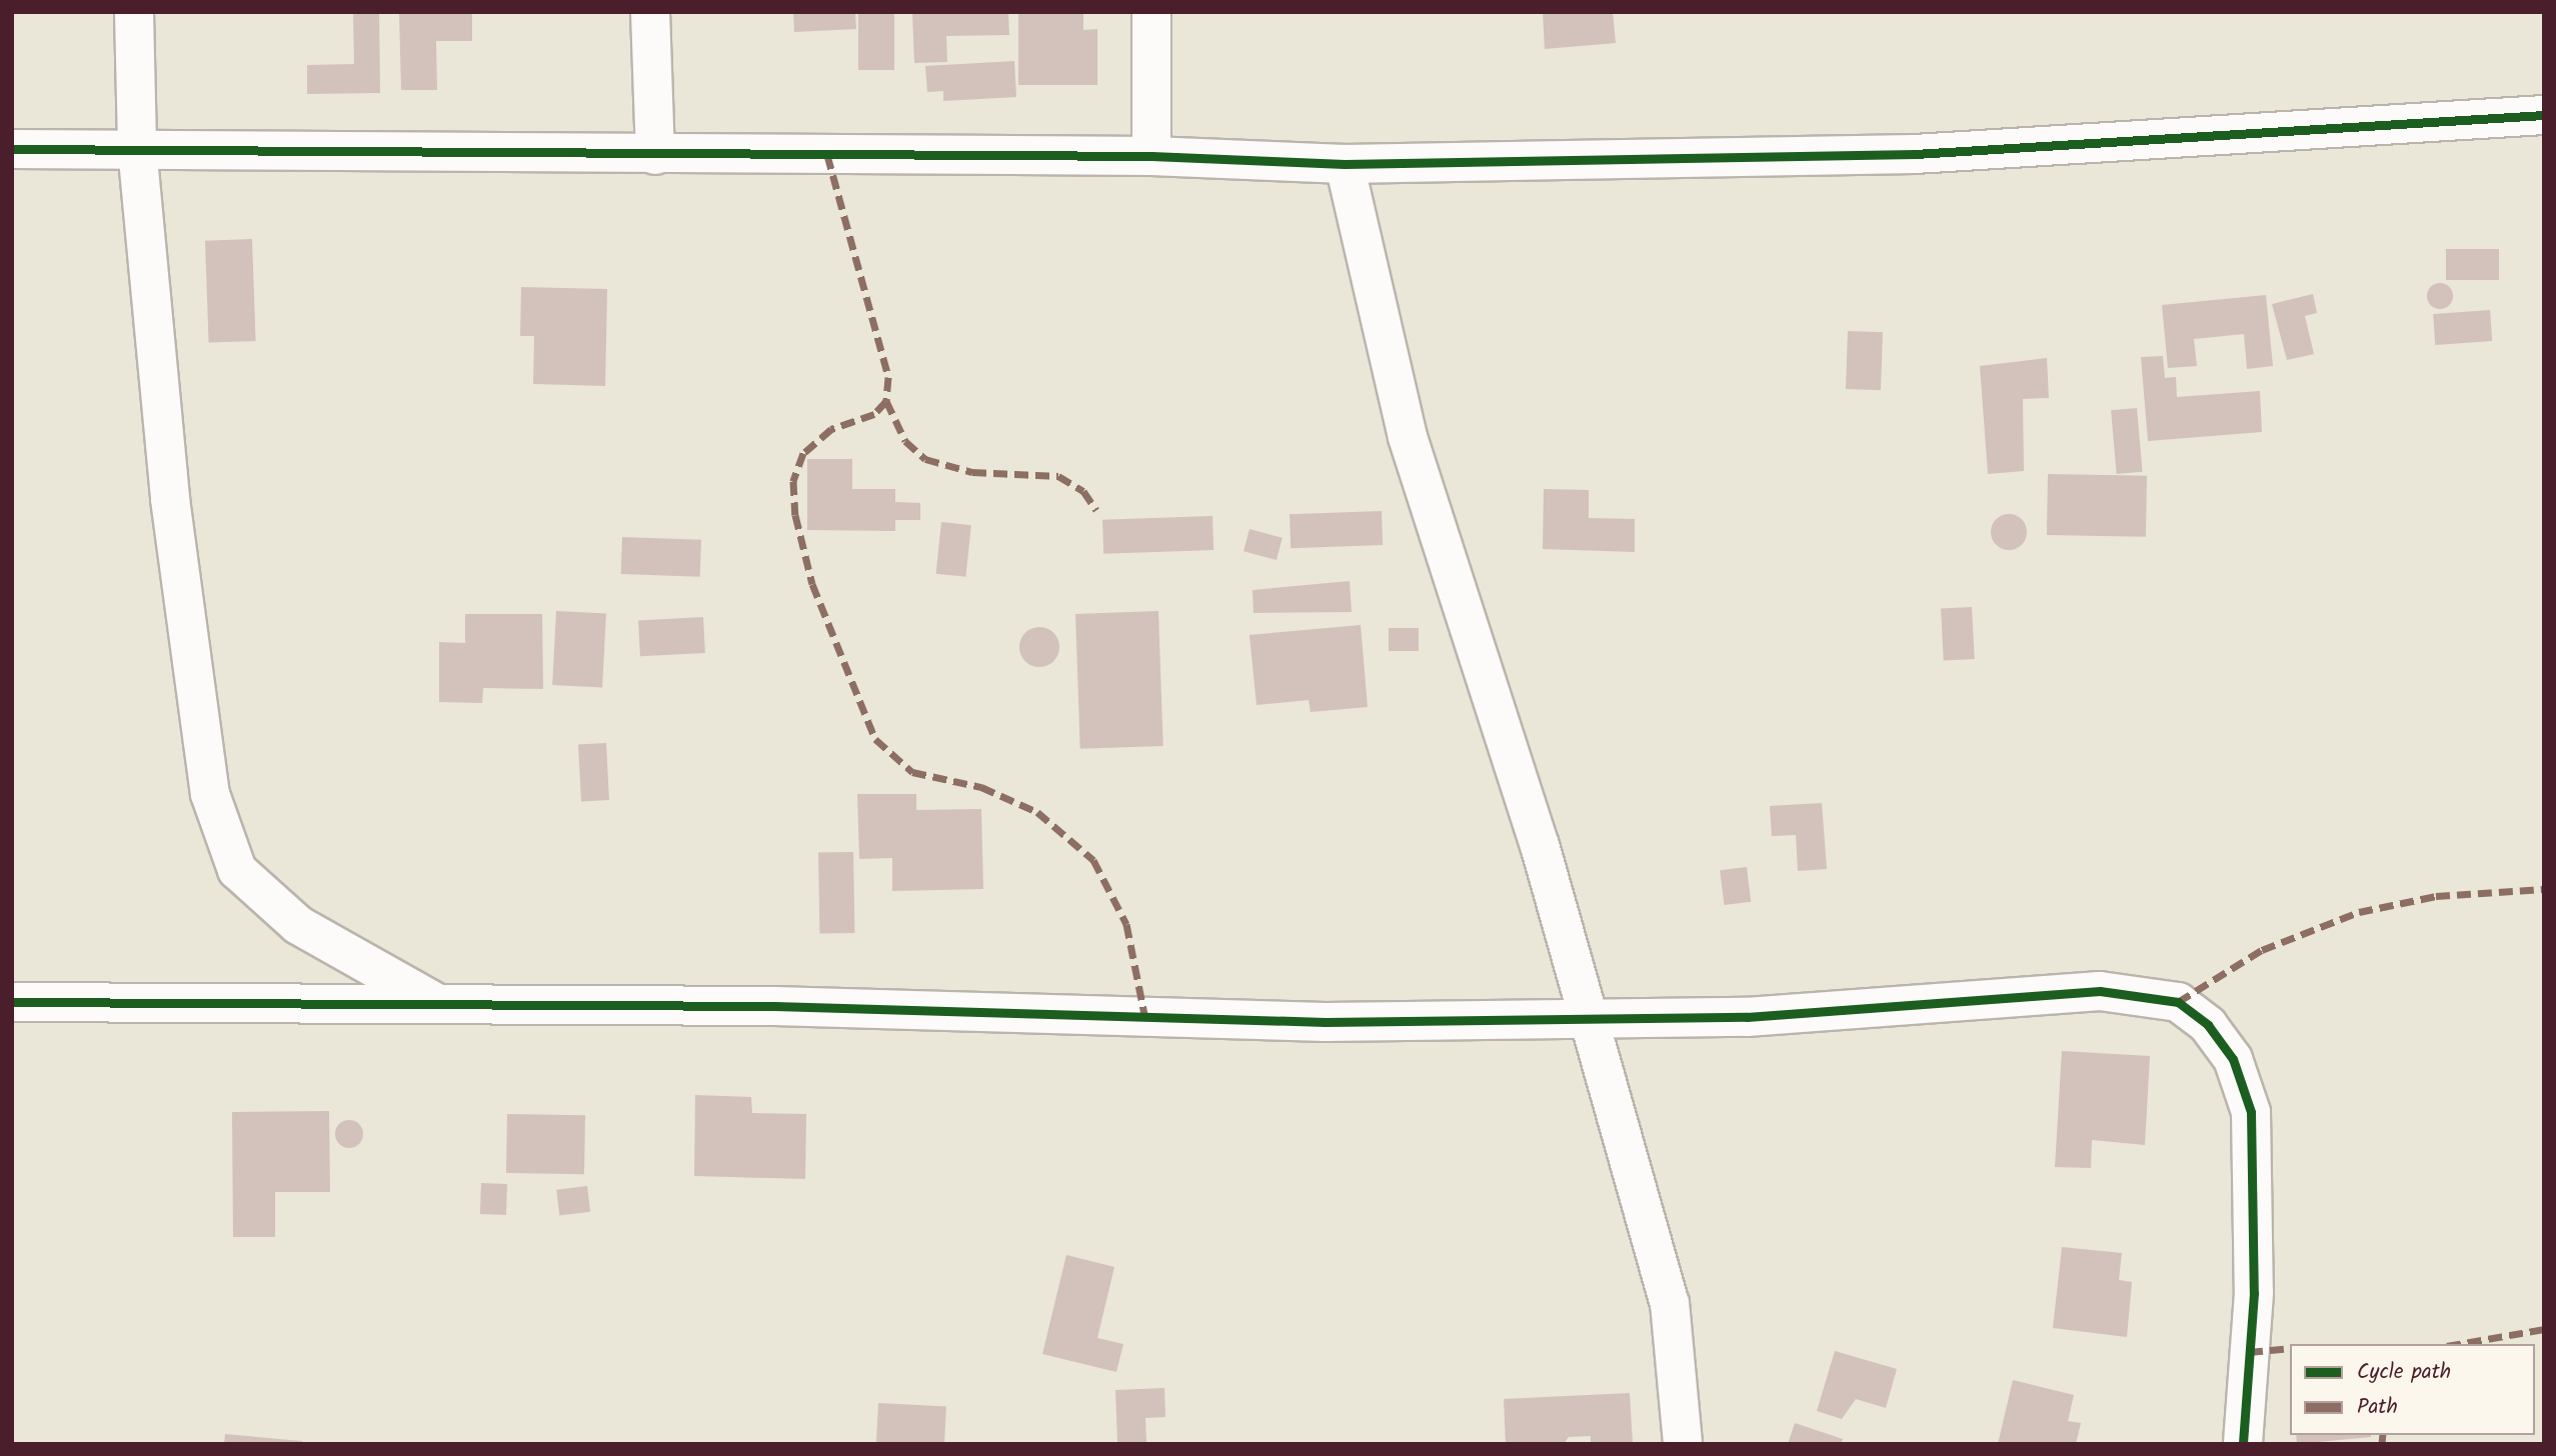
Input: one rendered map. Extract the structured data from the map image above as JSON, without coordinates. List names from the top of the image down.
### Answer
{
  "legend": ["Cycle path", "Path"]
}
